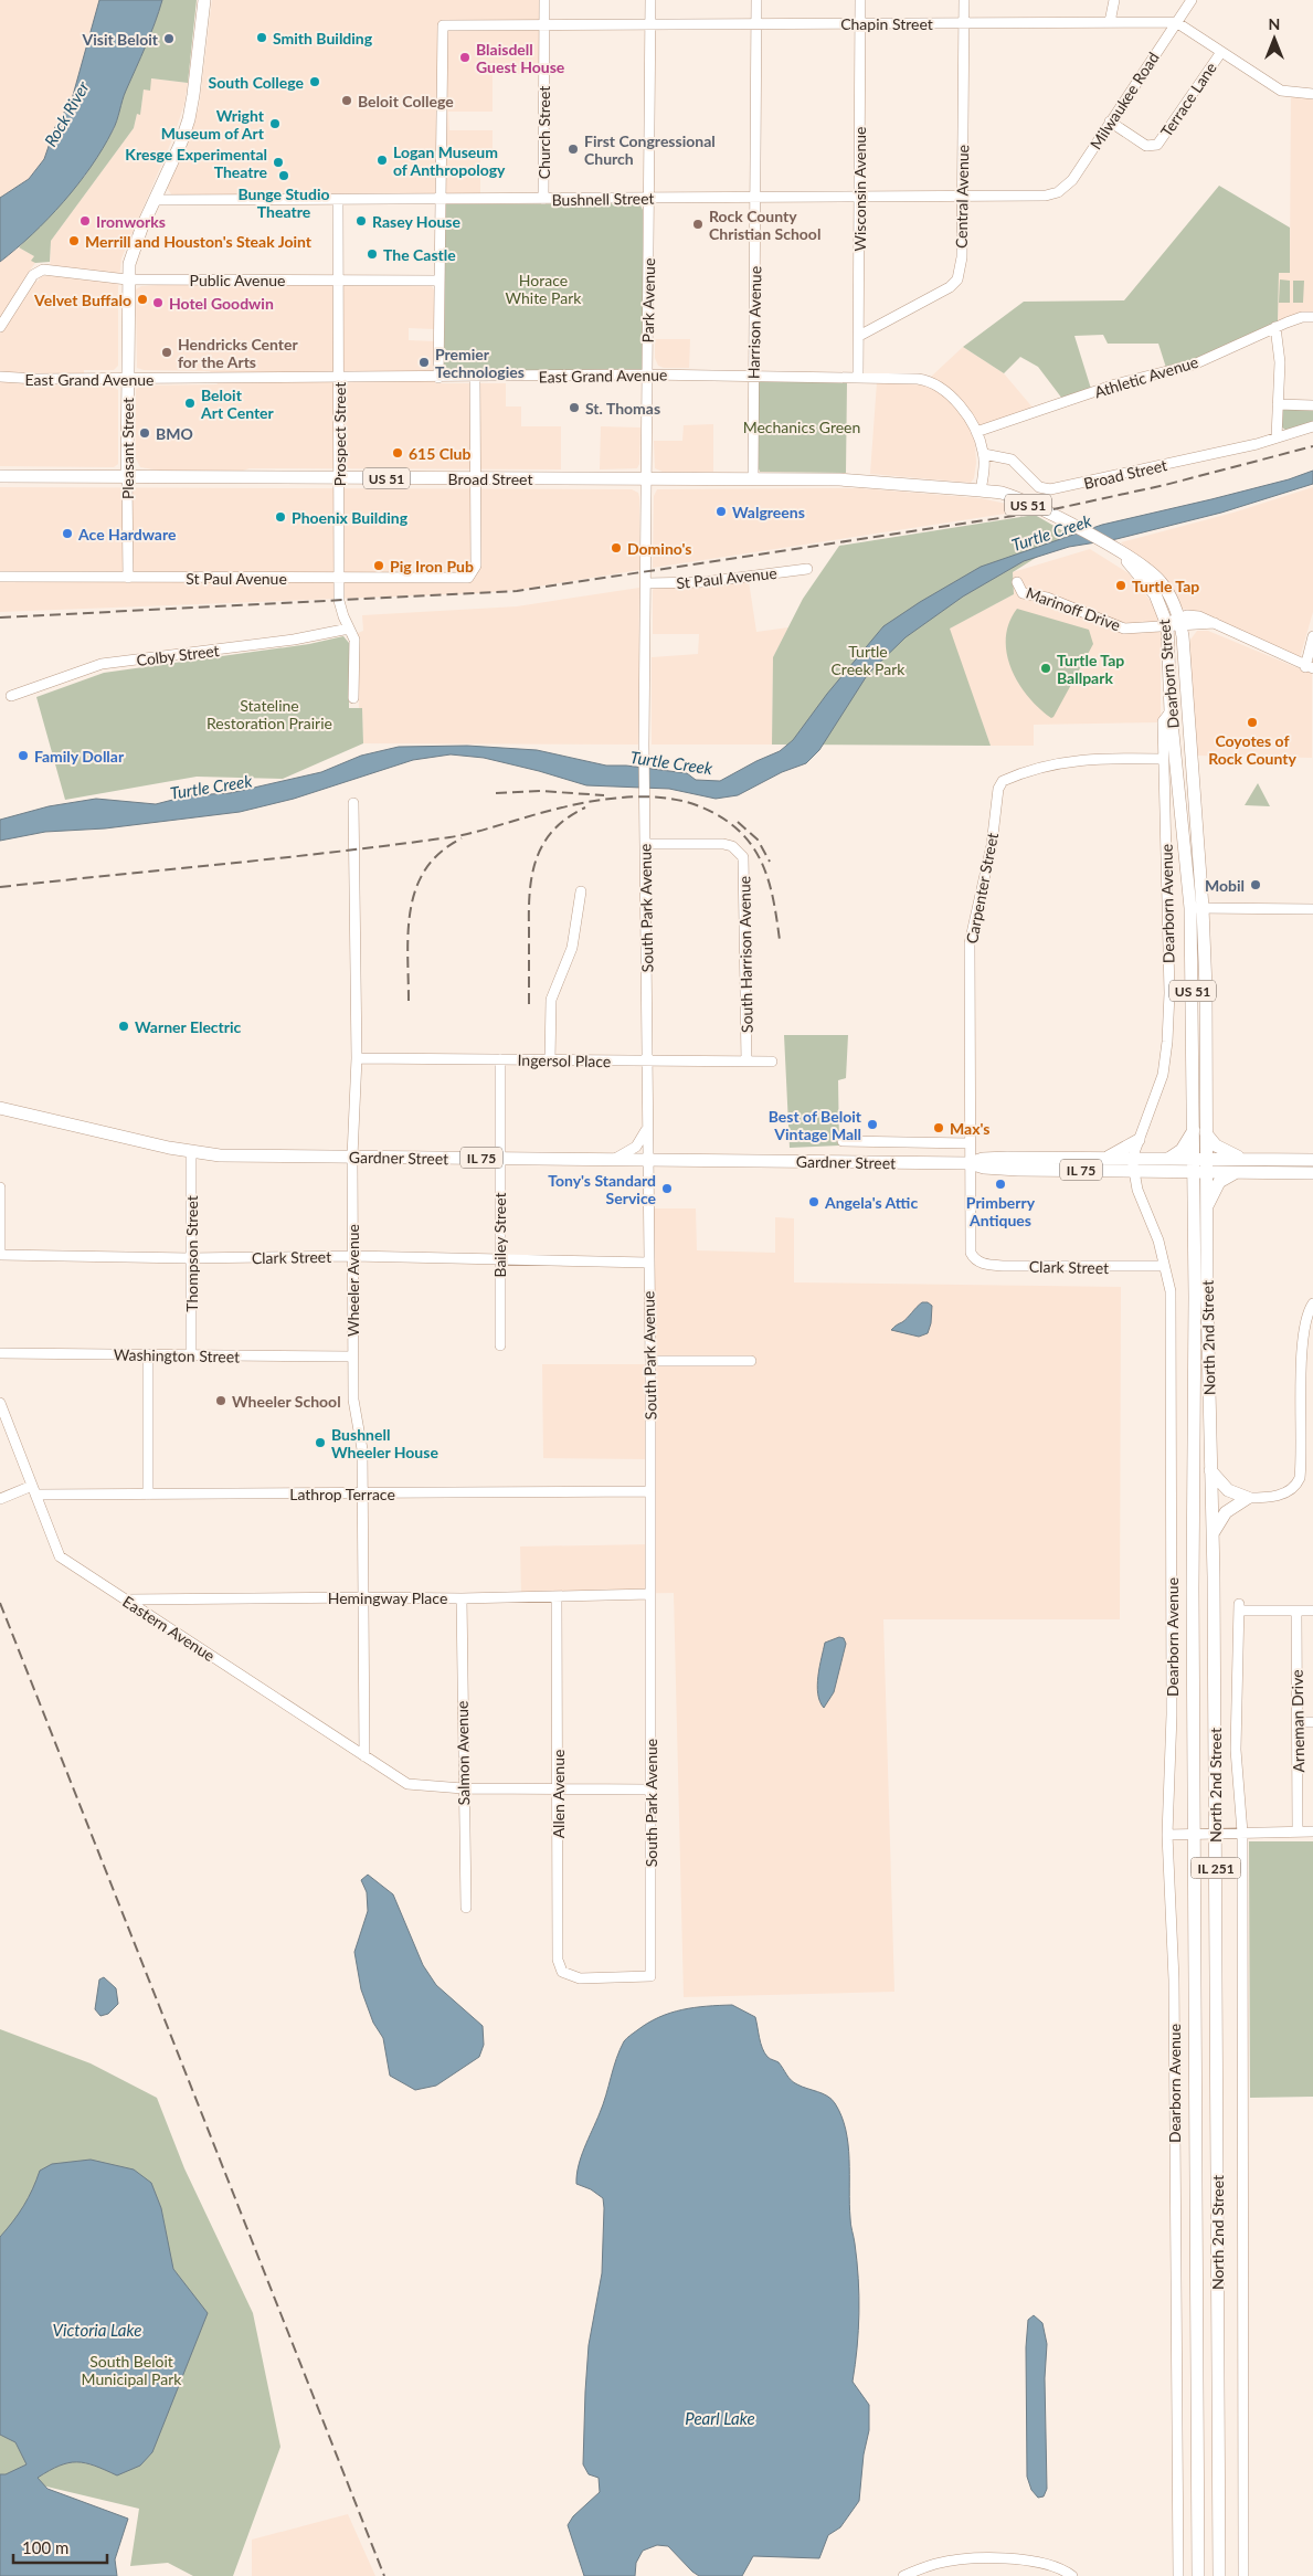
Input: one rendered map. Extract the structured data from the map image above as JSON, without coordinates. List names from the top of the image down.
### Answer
{
  "streets": {
    "main road": [
      "Pleasant Street",
      "Broad Street",
      "US 51",
      "Dearborn Street",
      "Gardner Street",
      "IL 75",
      "North 2nd Street",
      "IL 251"
    ],
    "street": [
      "Chapin Street",
      "Terrace Lane",
      "Milwaukee Road",
      "Church Street",
      "Wisconsin Avenue",
      "Central Avenue",
      "Bushnell Street",
      "Public Avenue",
      "Park Avenue",
      "Harrison Avenue",
      "East Grand Avenue",
      "Athletic Avenue",
      "Prospect Street",
      "St Paul Avenue",
      "Marinoff Drive",
      "Colby Street",
      "Carpenter Street",
      "Dearborn Avenue",
      "South Park Avenue",
      "South Harrison Avenue",
      "Ingersol Place",
      "Bailey Street",
      "Thompson Street",
      "Clark Street",
      "Wheeler Avenue",
      "Washington Street",
      "Lathrop Terrace",
      "Hemingway Place",
      "Eastern Avenue",
      "Arneman Drive",
      "Salmon Avenue",
      "Allen Avenue"
    ]
  },
  "crossings": [
    ["Chapin Street", "Milwaukee Road"],
    ["Chapin Street", "Church Street"],
    ["Chapin Street", "Wisconsin Avenue"],
    ["Chapin Street", "Central Avenue"],
    ["Chapin Street", "Bushnell Street"],
    ["Chapin Street", "Park Avenue"],
    ["Chapin Street", "Harrison Avenue"],
    ["Terrace Lane", "Milwaukee Road"],
    ["Milwaukee Road", "Bushnell Street"],
    ["Church Street", "Bushnell Street"],
    ["Wisconsin Avenue", "Central Avenue"],
    ["Wisconsin Avenue", "Bushnell Street"],
    ["Wisconsin Avenue", "East Grand Avenue"],
    ["Central Avenue", "Bushnell Street"],
    ["Bushnell Street", "Park Avenue"],
    ["Bushnell Street", "Harrison Avenue"],
    ["Bushnell Street", "Prospect Street"],
    ["Bushnell Street", "Pleasant Street"],
    ["Public Avenue", "Prospect Street"],
    ["Public Avenue", "Pleasant Street"],
    ["Park Avenue", "East Grand Avenue"],
    ["Park Avenue", "Broad Street"],
    ["Park Avenue", "St Paul Avenue"],
    ["Park Avenue", "South Park Avenue"],
    ["Harrison Avenue", "East Grand Avenue"],
    ["Harrison Avenue", "Broad Street"],
    ["East Grand Avenue", "Athletic Avenue"],
    ["East Grand Avenue", "Prospect Street"],
    ["East Grand Avenue", "Pleasant Street"],
    ["East Grand Avenue", "Broad Street"],
    ["East Grand Avenue", "US 51"],
    ["Prospect Street", "Broad Street"],
    ["Prospect Street", "St Paul Avenue"],
    ["Prospect Street", "Colby Street"],
    ["Pleasant Street", "Broad Street"],
    ["Pleasant Street", "St Paul Avenue"],
    ["Broad Street", "US 51"],
    ["Broad Street", "St Paul Avenue"],
    ["US 51", "Dearborn Street"],
    ["US 51", "Gardner Street"],
    ["US 51", "North 2nd Street"],
    ["Marinoff Drive", "Dearborn Street"],
    ["Dearborn Street", "Dearborn Avenue"],
    ["Carpenter Street", "Dearborn Avenue"],
    ["Carpenter Street", "Gardner Street"],
    ["Carpenter Street", "Clark Street"],
    ["Dearborn Avenue", "Gardner Street"],
    ["Dearborn Avenue", "Clark Street"],
    ["South Park Avenue", "South Harrison Avenue"],
    ["South Park Avenue", "Ingersol Place"],
    ["South Park Avenue", "Gardner Street"],
    ["South Park Avenue", "Clark Street"],
    ["South Park Avenue", "Lathrop Terrace"],
    ["South Park Avenue", "Hemingway Place"],
    ["South Park Avenue", "Allen Avenue"],
    ["South Harrison Avenue", "Ingersol Place"],
    ["Ingersol Place", "Bailey Street"],
    ["Ingersol Place", "Wheeler Avenue"],
    ["Gardner Street", "Bailey Street"],
    ["Gardner Street", "Thompson Street"],
    ["Gardner Street", "Wheeler Avenue"],
    ["Gardner Street", "North 2nd Street"],
    ["Bailey Street", "Clark Street"],
    ["Thompson Street", "Clark Street"],
    ["Thompson Street", "Washington Street"],
    ["Clark Street", "Wheeler Avenue"],
    ["Wheeler Avenue", "Washington Street"],
    ["Wheeler Avenue", "Lathrop Terrace"],
    ["Wheeler Avenue", "Hemingway Place"],
    ["Wheeler Avenue", "Eastern Avenue"],
    ["Lathrop Terrace", "Eastern Avenue"],
    ["Hemingway Place", "Eastern Avenue"],
    ["Hemingway Place", "Salmon Avenue"],
    ["Hemingway Place", "Allen Avenue"],
    ["Eastern Avenue", "Salmon Avenue"]
  ],
  "water": [
    "Rock River",
    "Turtle Creek",
    "Victoria Lake",
    "Pearl Lake"
  ],
  "parks": [
    "Horace White Park",
    "Mechanics Green",
    "Turtle Creek Park",
    "Stateline Restoration Prairie",
    "South Beloit Municipal Park"
  ],
  "places": [
    "Smith Building",
    "Visit Beloit",
    "Blaisdell Guest House",
    "South College",
    "Beloit College",
    "Wright Museum of Art",
    "First Congressional Church",
    "Logan Museum of Anthropology",
    "Kresge Experimental Theatre",
    "Bunge Studio Theatre",
    "Ironworks",
    "Rasey House",
    "Rock County Christian School",
    "Merrill and Houston's Steak Joint",
    "The Castle",
    "Velvet Buffalo",
    "Hotel Goodwin",
    "Hendricks Center for the Arts",
    "Premier Technologies",
    "Beloit Art Center",
    "St. Thomas",
    "BMO",
    "615 Club",
    "Walgreens",
    "Phoenix Building",
    "Ace Hardware",
    "Domino's",
    "Pig Iron Pub",
    "Turtle Tap",
    "Turtle Tap Ballpark",
    "Coyotes of Rock County",
    "Family Dollar",
    "Mobil",
    "Warner Electric",
    "Best of Beloit Vintage Mall",
    "Max's",
    "Primberry Antiques",
    "Tony's Standard Service",
    "Angela's Attic",
    "Wheeler School",
    "Bushnell Wheeler House"
  ],
  "scale_bar": "100 m",
  "north": "top"
}
